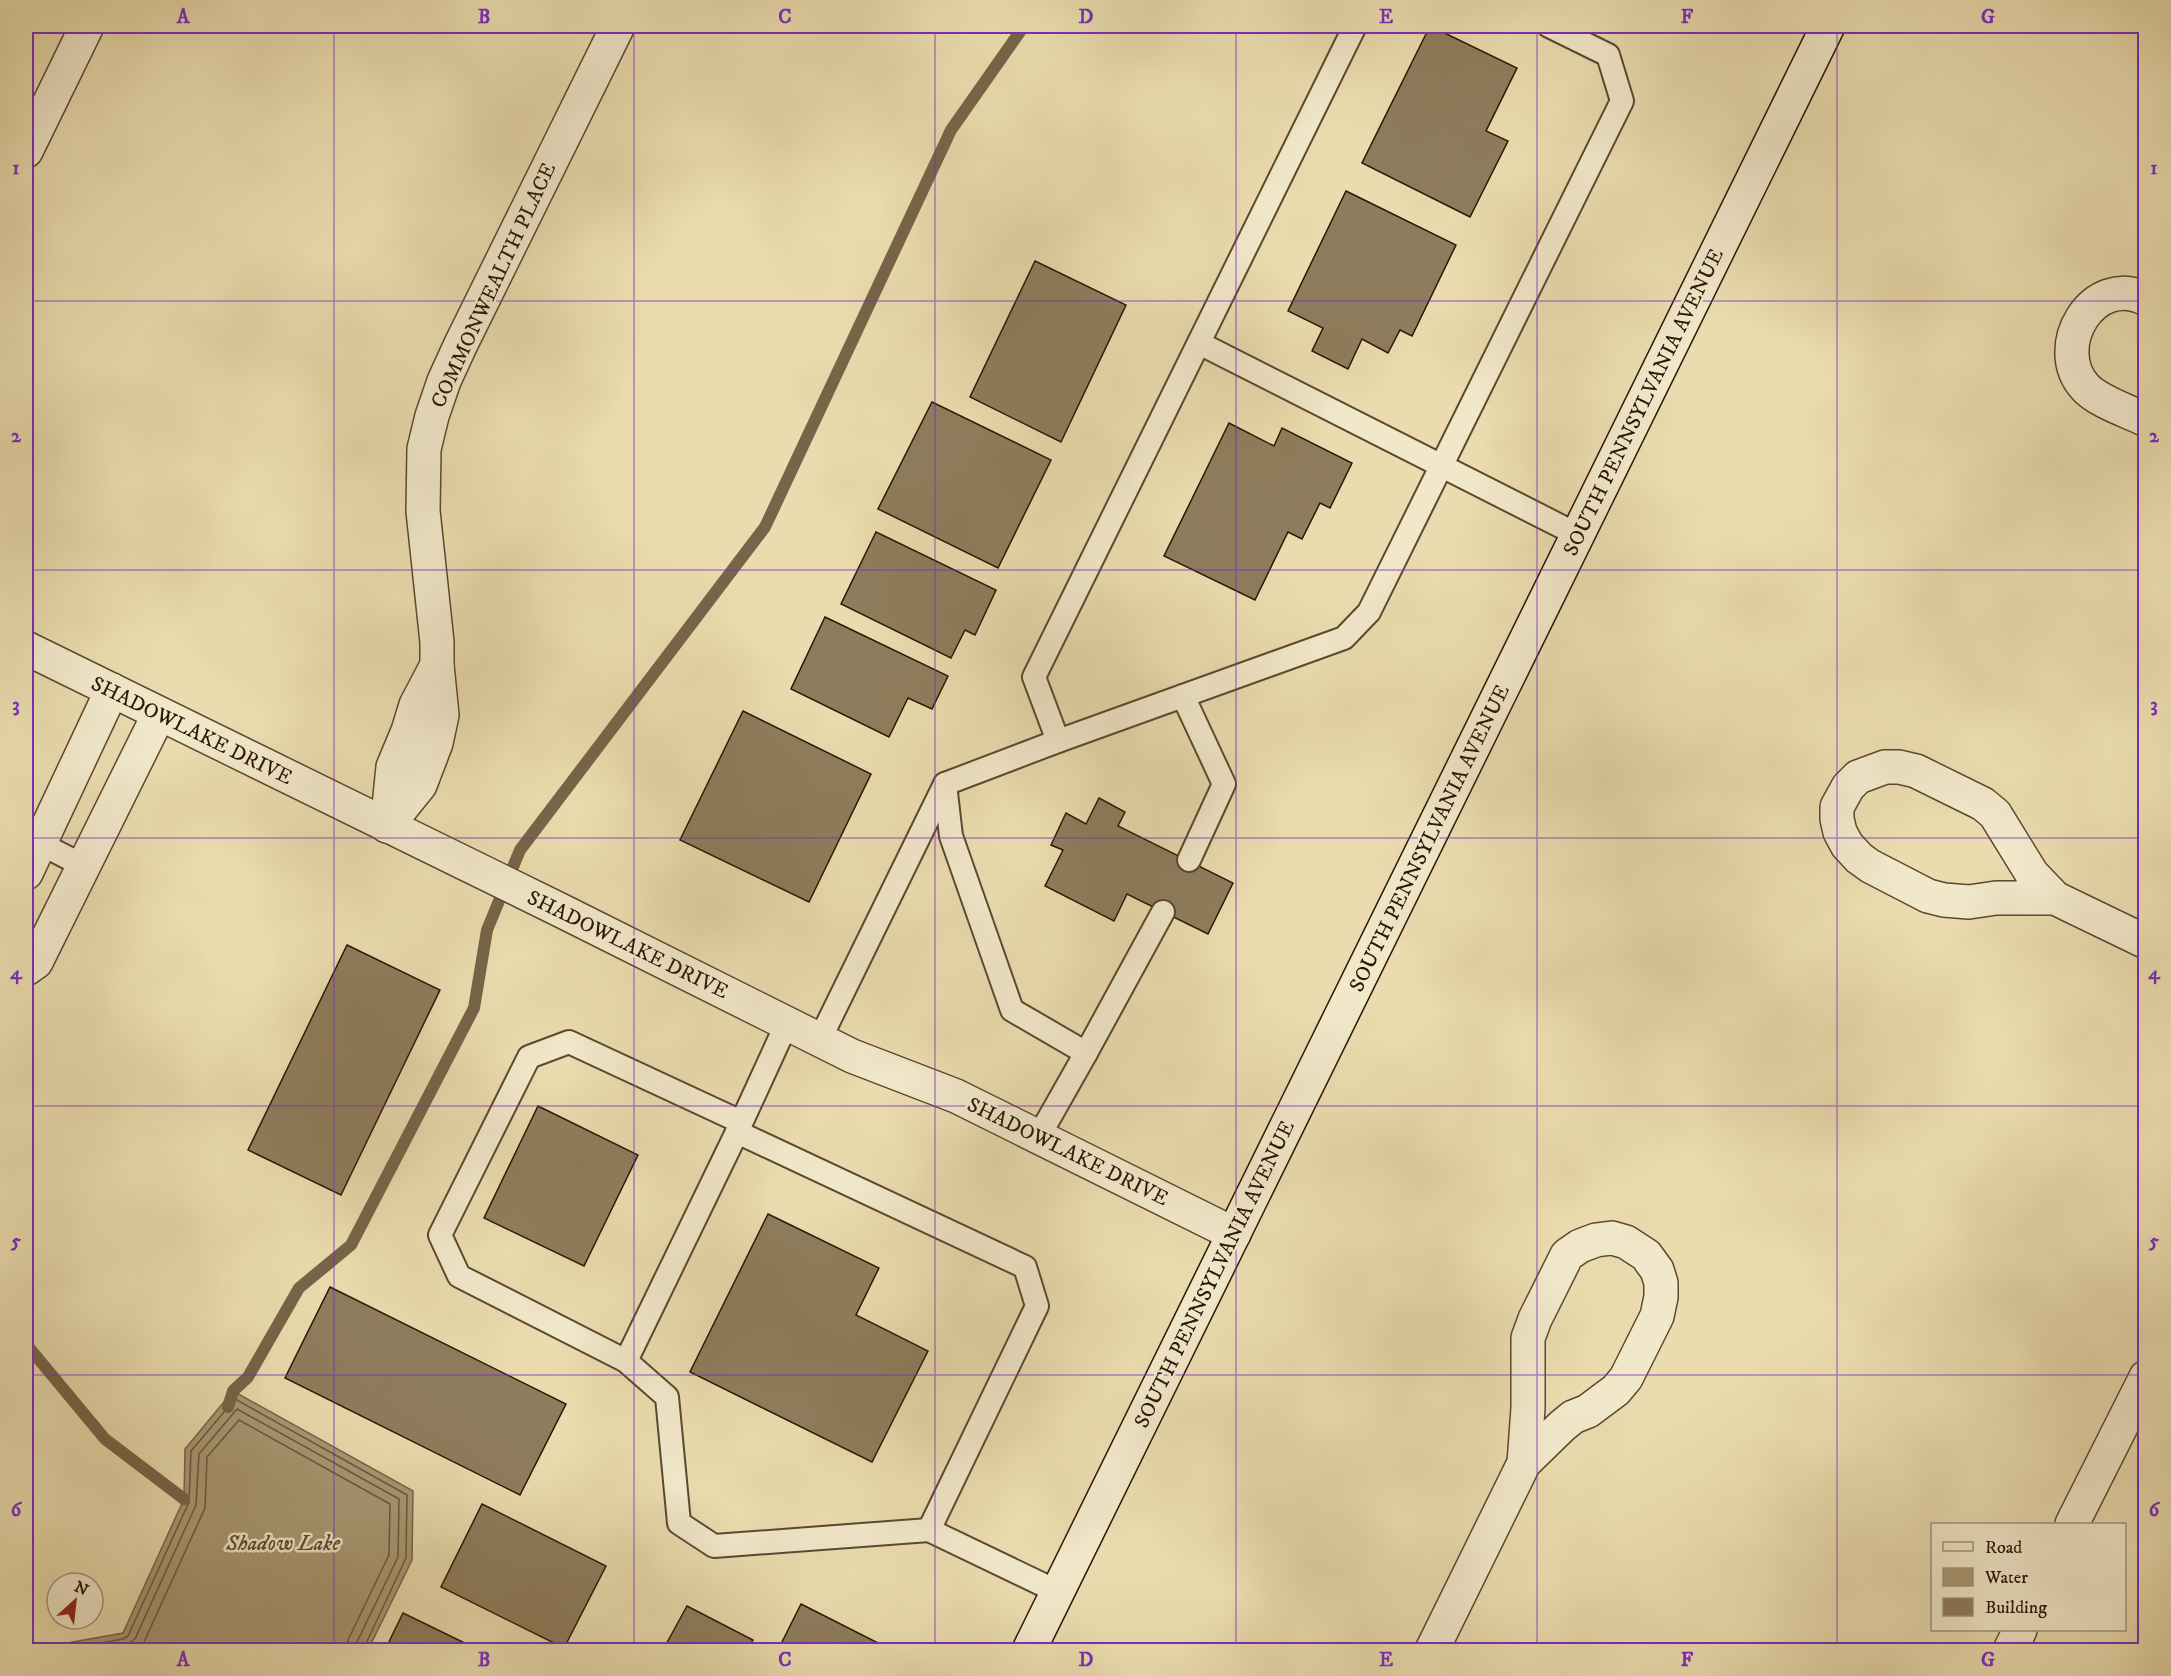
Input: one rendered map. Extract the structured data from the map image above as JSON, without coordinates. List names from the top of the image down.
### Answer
{
  "streets": {
    "street": ["COMMONWEALTH PLACE", "SOUTH PENNSYLVANIA AVENUE", "SHADOWLAKE DRIVE"]
  },
  "crossings": [
    ["COMMONWEALTH PLACE", "SHADOWLAKE DRIVE"],
    ["SOUTH PENNSYLVANIA AVENUE", "SHADOWLAKE DRIVE"]
  ],
  "water": ["Shadow Lake"],
  "legend": ["Road", "Water", "Building"],
  "north": "top right",
  "grid": {
    "columns": [
      "A",
      "B",
      "C",
      "D",
      "E",
      "F",
      "G"
    ],
    "rows": [
      "1",
      "2",
      "3",
      "4",
      "5",
      "6"
    ]
  }
}
